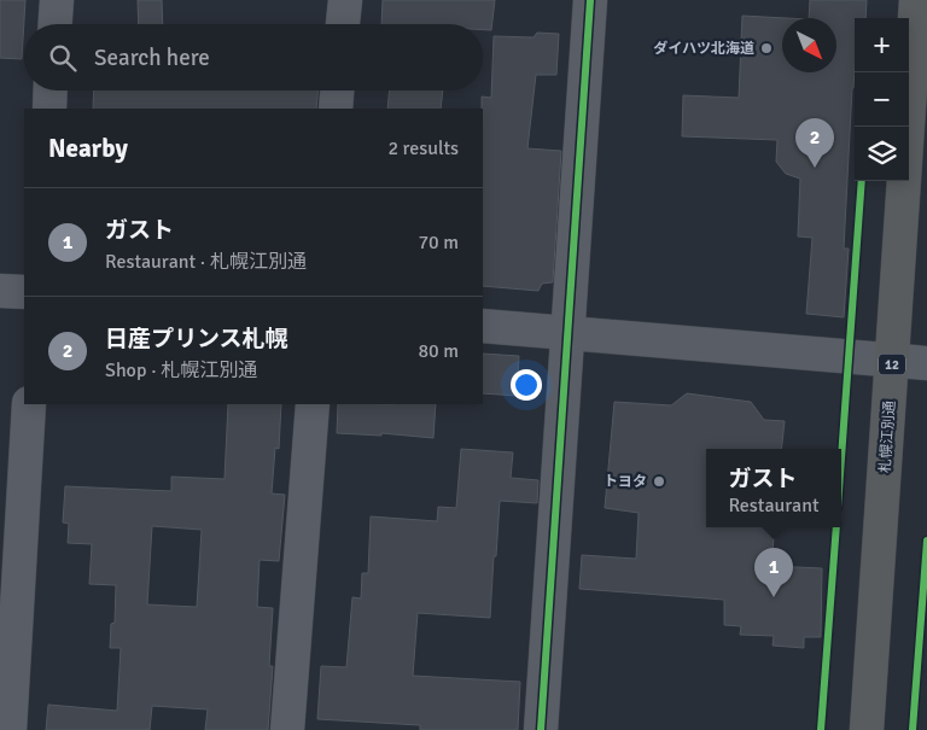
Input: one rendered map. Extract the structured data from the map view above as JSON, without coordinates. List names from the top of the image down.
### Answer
{
  "streets": {
    "highway": ["12", "札幌江別通"]
  },
  "places": ["ダイハツ北海道", "トヨタ"],
  "north": "bottom right",
  "page": {
    "map_buttons": ["+", "−"],
    "search": "Search here",
    "heading": ["Nearby", "2 results"],
    "pins": ["2", "1"],
    "list": [
      {
        "mark": "1",
        "name": "ガスト",
        "note": "Restaurant · 札幌江別通",
        "value": "70 m"
      },
      {
        "mark": "2",
        "name": "日産プリンス札幌",
        "note": "Shop · 札幌江別通",
        "value": "80 m"
      }
    ],
    "popup": ["ガスト", "Restaurant"]
  }
}
